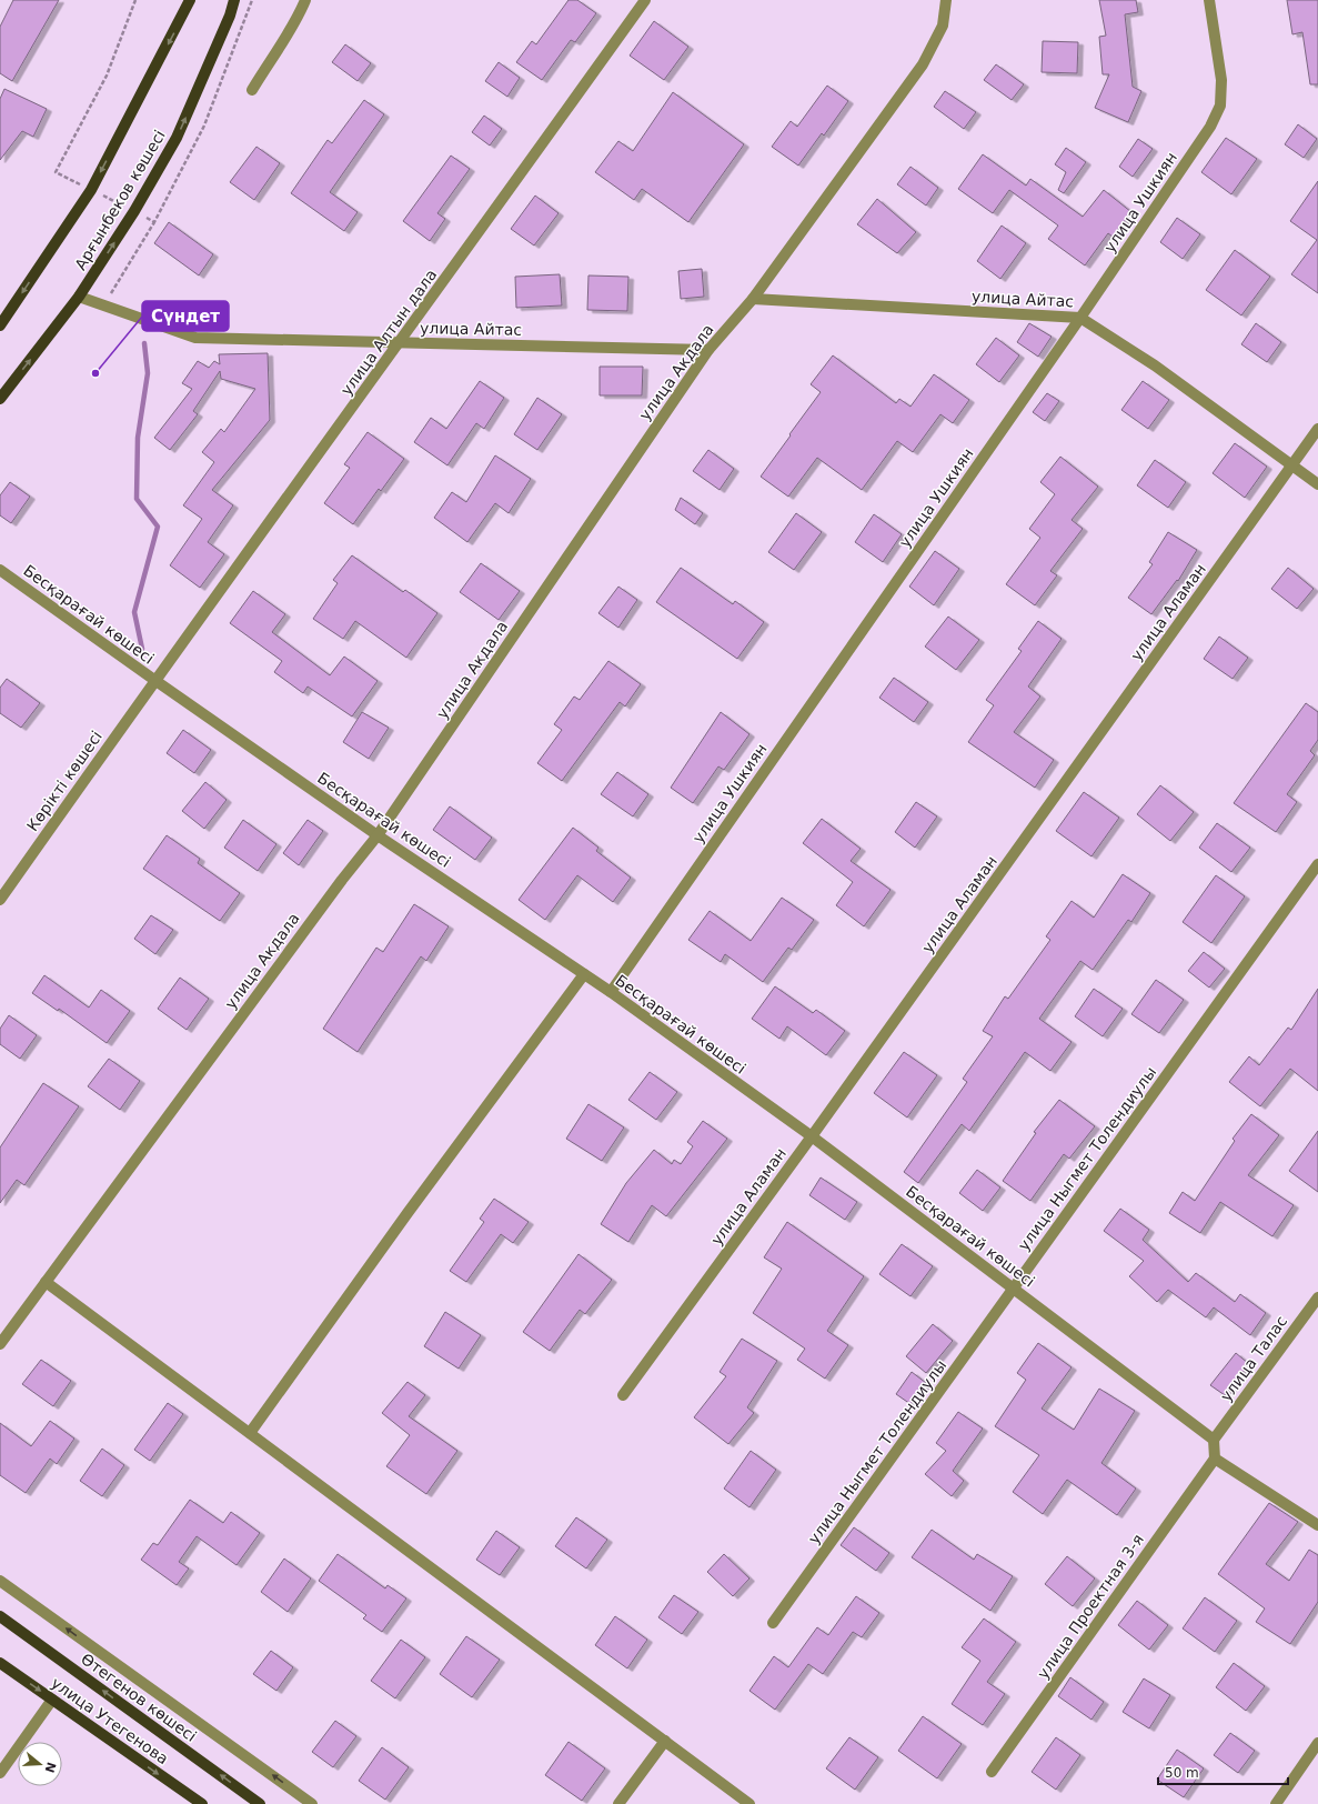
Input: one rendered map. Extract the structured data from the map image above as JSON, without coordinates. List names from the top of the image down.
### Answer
{
  "streets": {
    "main road": ["Арғынбеков көшесі", "Өтегенов көшесі", "улица Утегенова"],
    "street": [
      "улица Ушкиян",
      "улица Айтас",
      "улица Алтын дала",
      "улица Акдала",
      "улица Аламан",
      "Бесқарағай көшесі",
      "Көрікті көшесі",
      "улица Ныгмет Толендиулы",
      "улица Талас",
      "улица Проектная 3-я"
    ]
  },
  "crossings": [
    ["Арғынбеков көшесі", "улица Айтас"],
    ["улица Ушкиян", "улица Айтас"],
    ["улица Ушкиян", "Бесқарағай көшесі"],
    ["улица Айтас", "улица Алтын дала"],
    ["улица Айтас", "улица Акдала"],
    ["улица Айтас", "улица Аламан"],
    ["улица Алтын дала", "Бесқарағай көшесі"],
    ["улица Алтын дала", "Көрікті көшесі"],
    ["улица Акдала", "Бесқарағай көшесі"],
    ["улица Аламан", "Бесқарағай көшесі"],
    ["Бесқарағай көшесі", "Көрікті көшесі"],
    ["Бесқарағай көшесі", "улица Ныгмет Толендиулы"],
    ["Бесқарағай көшесі", "улица Талас"]
  ],
  "one_way": ["Өтегенов көшесі", "улица Утегенова"],
  "places": ["Сүндет"],
  "scale_bar": "50 m",
  "north": "right"
}
